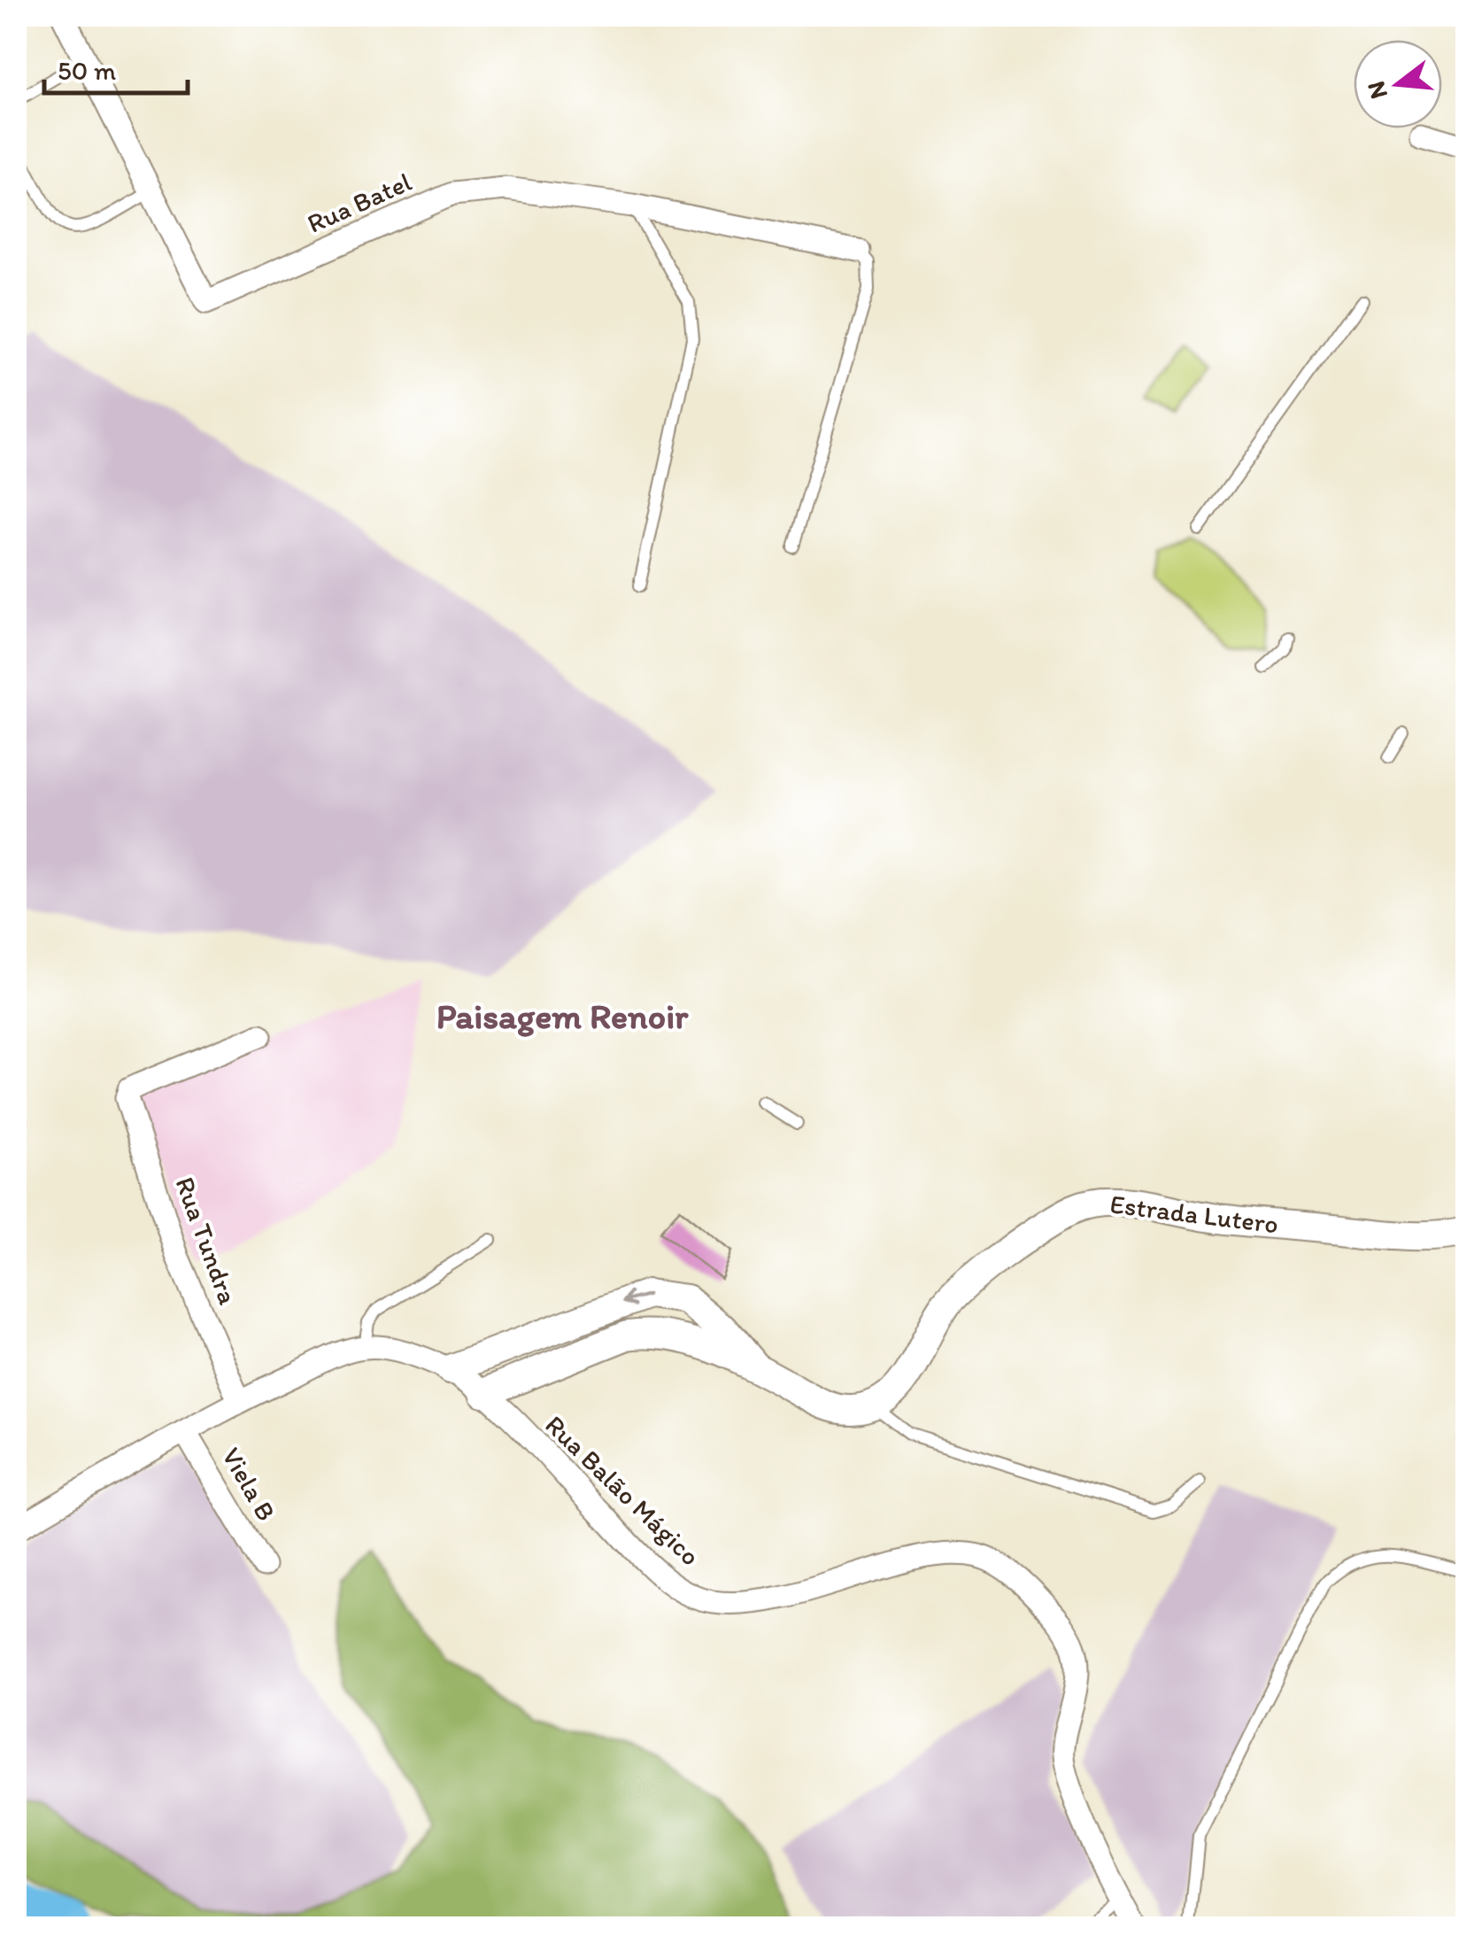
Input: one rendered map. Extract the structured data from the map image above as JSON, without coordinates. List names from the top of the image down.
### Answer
{
  "streets": {
    "street": [
      "Rua Batel",
      "Estrada Lutero",
      "Rua Tundra",
      "Viela B",
      "Rua Balão Mágico"
    ]
  },
  "districts": ["Paisagem Renoir"],
  "scale_bar": "50 m",
  "north": "left"
}
